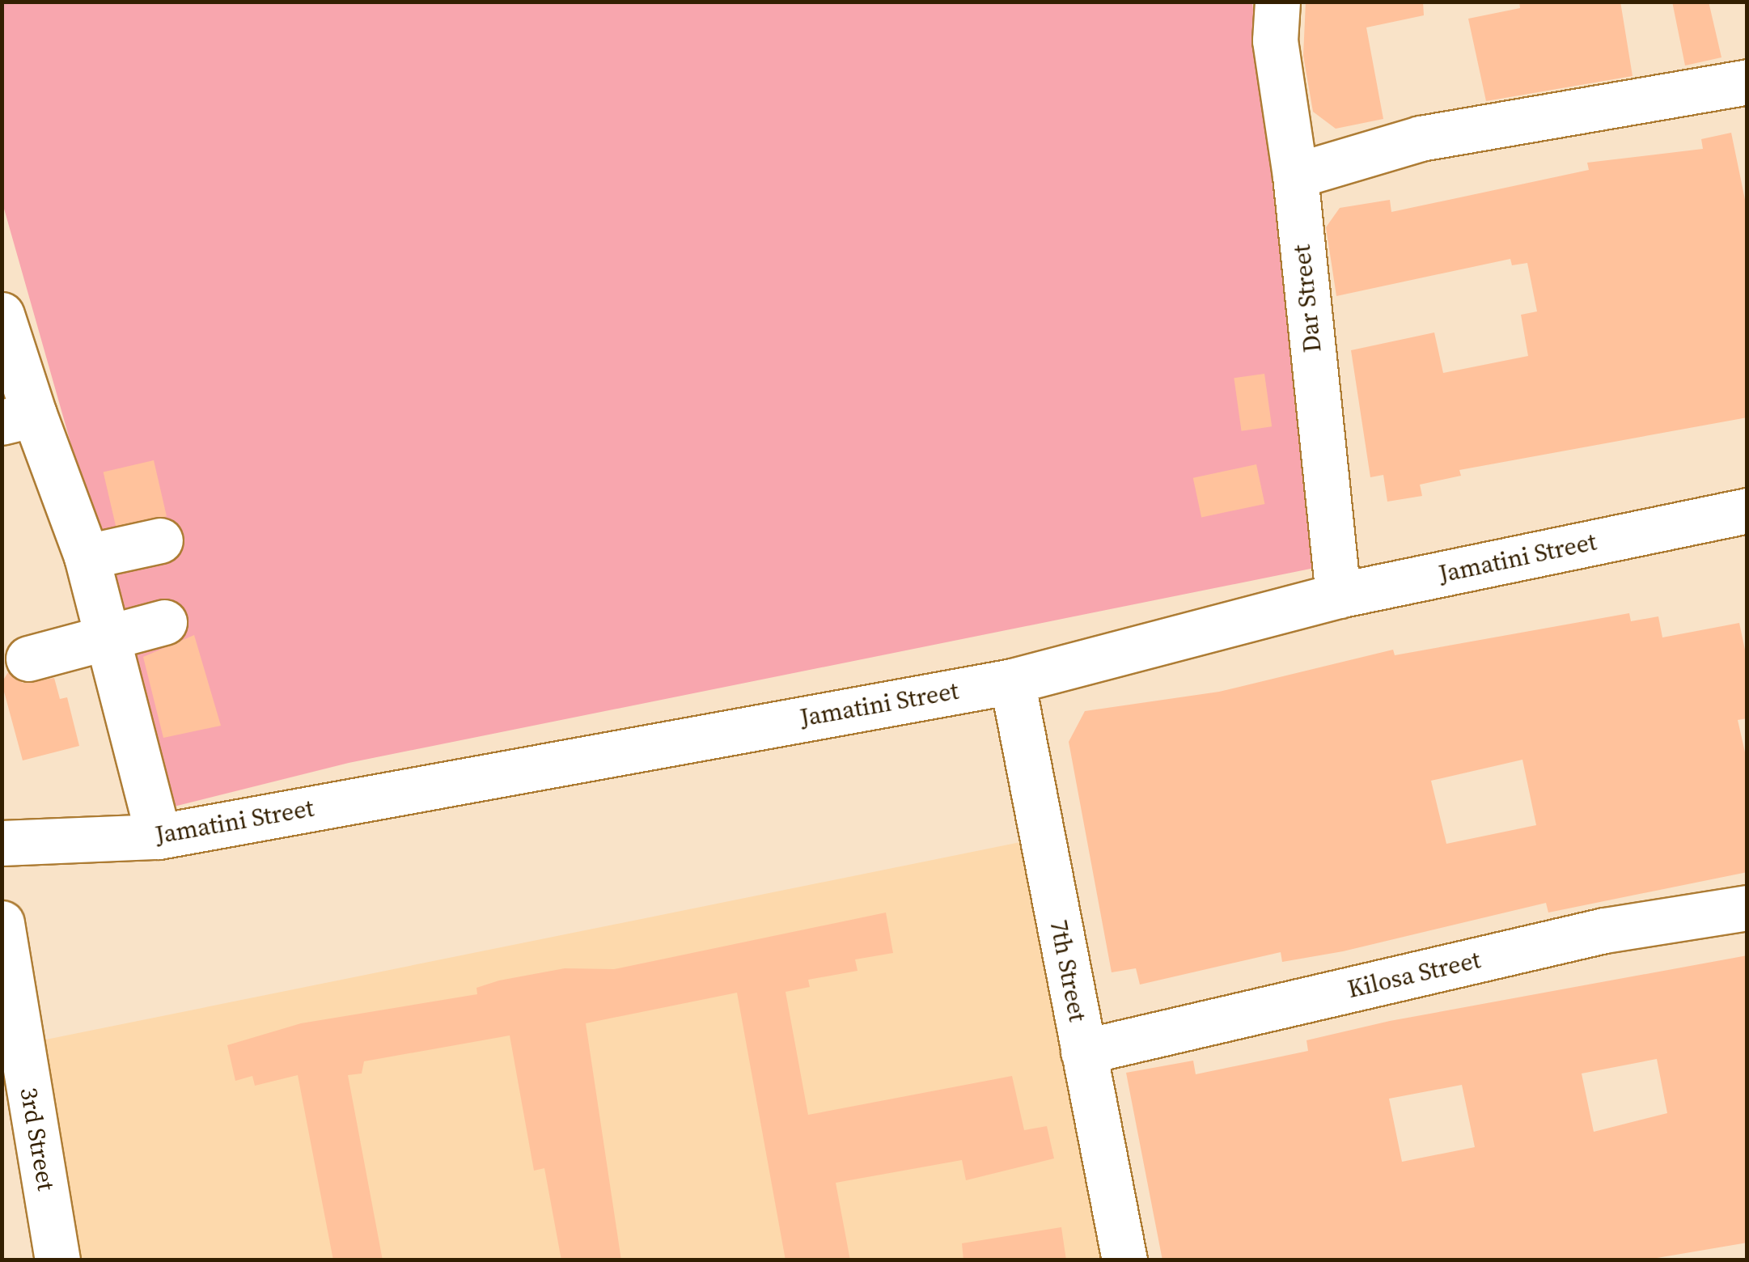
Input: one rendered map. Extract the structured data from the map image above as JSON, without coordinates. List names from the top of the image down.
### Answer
{
  "streets": {
    "street": [
      "Dar Street",
      "Jamatini Street",
      "7th Street",
      "Kilosa Street",
      "3rd Street"
    ]
  },
  "crossings": [
    ["Dar Street", "Jamatini Street"],
    ["Jamatini Street", "7th Street"],
    ["7th Street", "Kilosa Street"]
  ]
}
